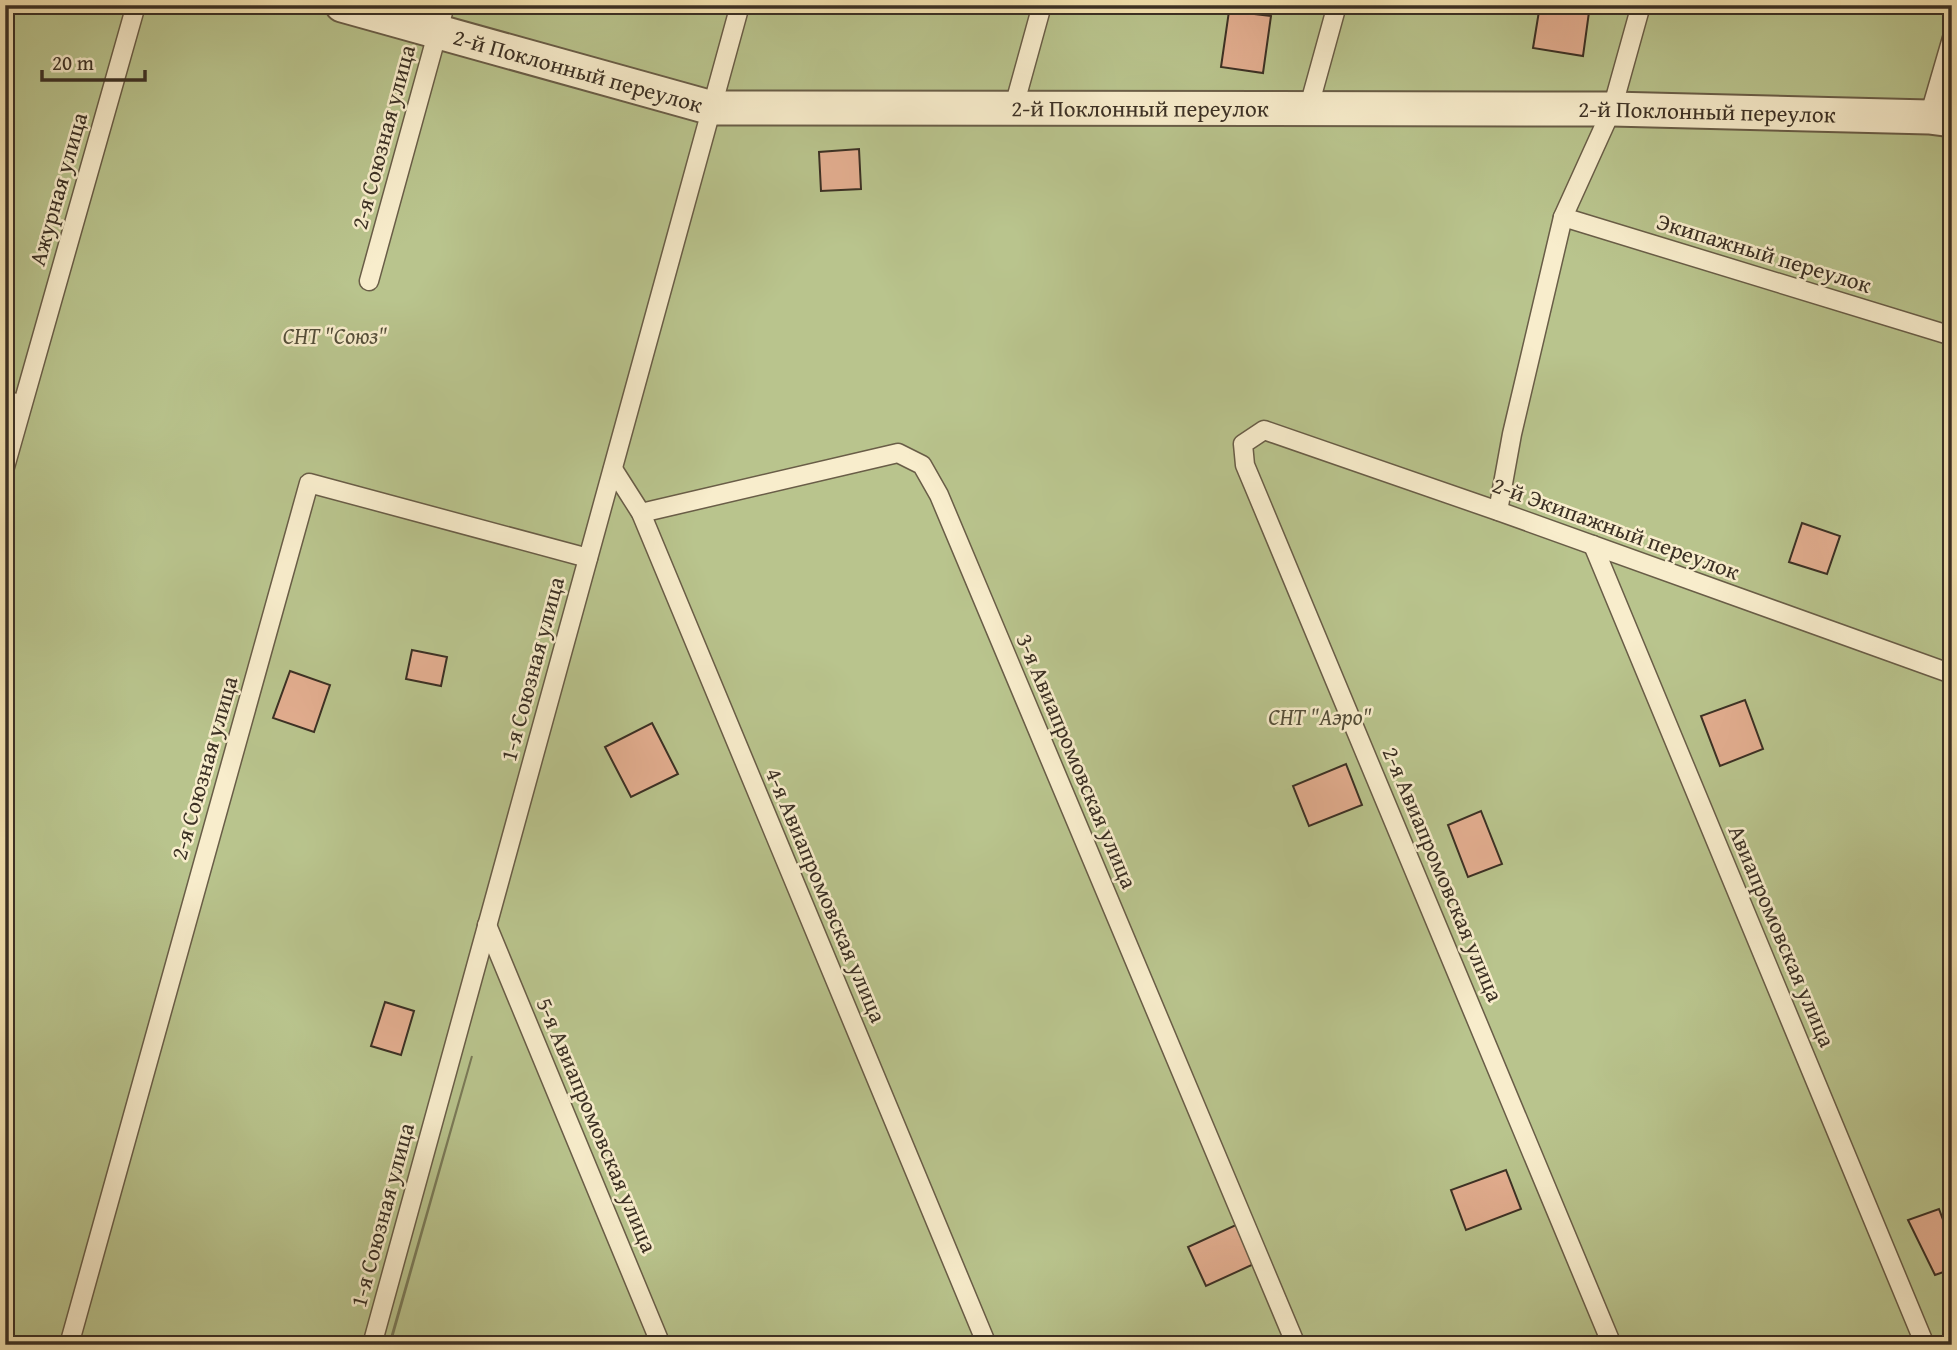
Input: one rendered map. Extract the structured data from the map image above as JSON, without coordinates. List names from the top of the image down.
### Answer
{
  "streets": {
    "street": ["2-й Поклонный переулок"],
    "lane": [
      "2-я Союзная улица",
      "Ажурная улица",
      "Экипажный переулок",
      "2-й Экипажный переулок",
      "1-я Союзная улица",
      "3-я Авиапромовская улица",
      "2-я Авиапромовская улица",
      "4-я Авиапромовская улица",
      "Авиапромовская улица",
      "5-я Авиапромовская улица"
    ]
  },
  "crossings": [
    ["2-й Поклонный переулок", "2-я Союзная улица"],
    ["2-й Поклонный переулок", "1-я Союзная улица"],
    ["2-я Союзная улица", "1-я Союзная улица"],
    ["2-й Экипажный переулок", "2-я Авиапромовская улица"],
    ["2-й Экипажный переулок", "Авиапромовская улица"],
    ["1-я Союзная улица", "4-я Авиапромовская улица"],
    ["1-я Союзная улица", "5-я Авиапромовская улица"],
    ["3-я Авиапромовская улица", "4-я Авиапромовская улица"]
  ],
  "parks": ["СНТ \"Союз\"", "СНТ \"Аэро\""],
  "scale_bar": "20 m"
}
